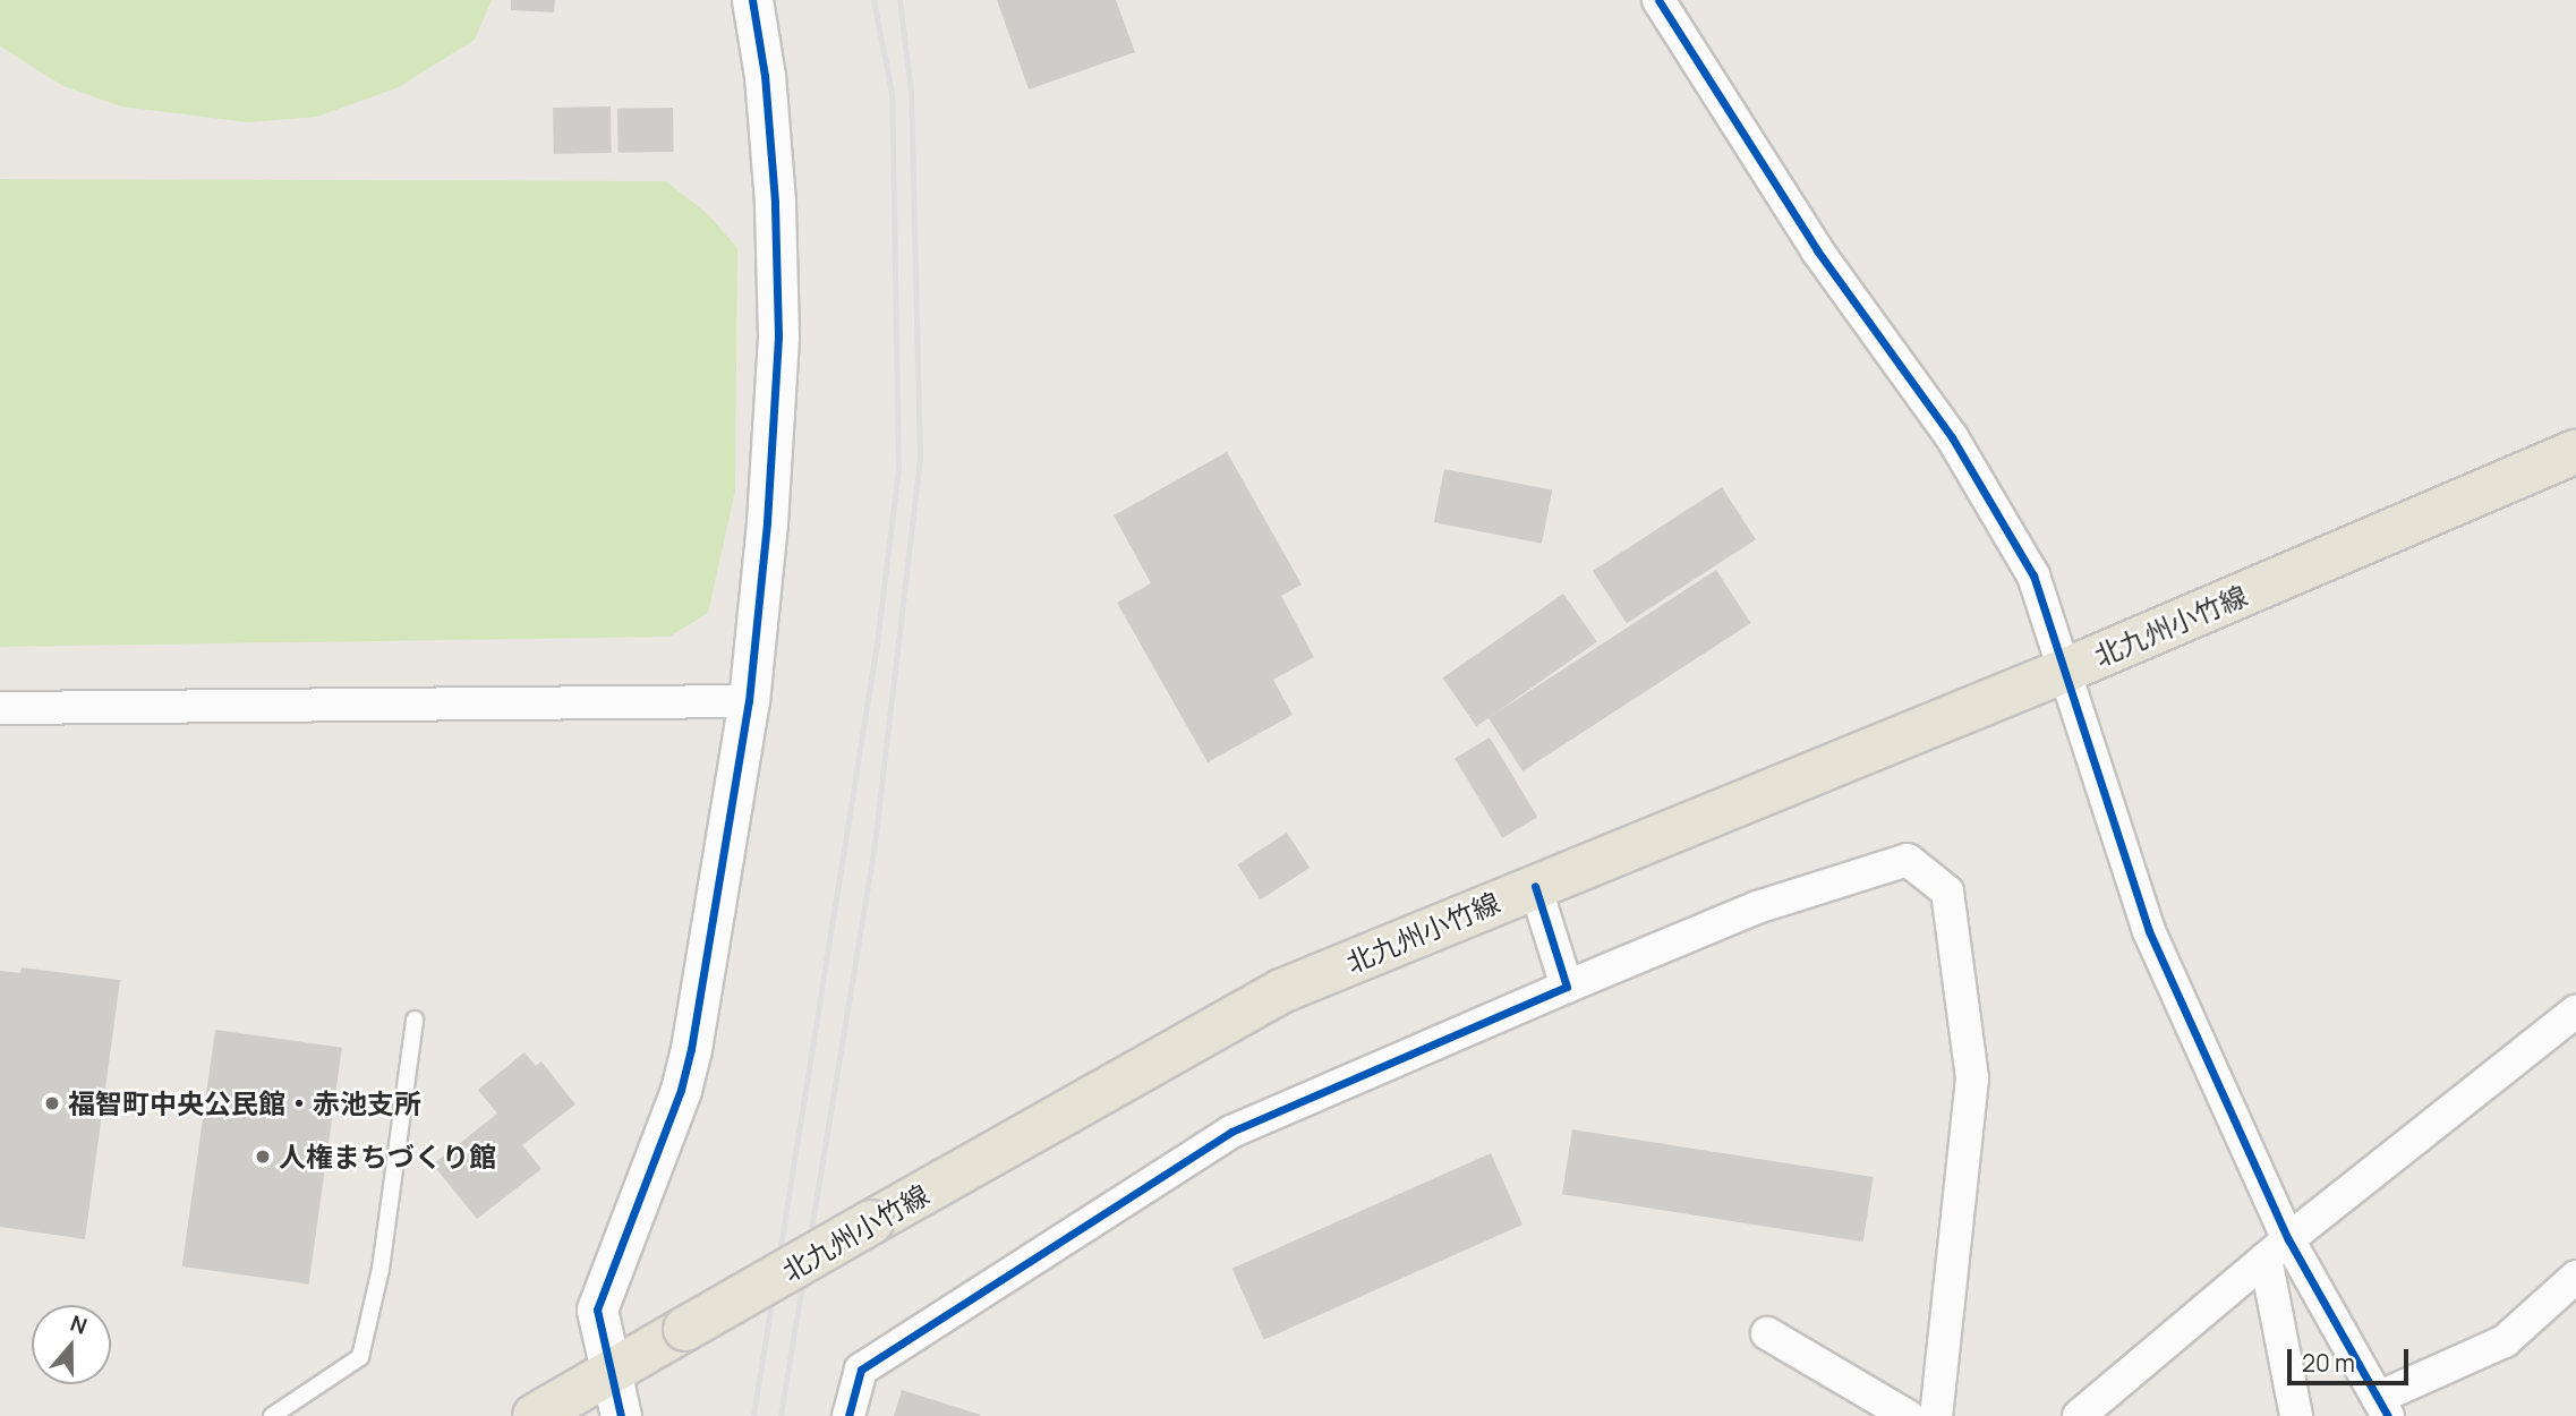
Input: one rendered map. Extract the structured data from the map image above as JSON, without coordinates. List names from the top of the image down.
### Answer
{
  "streets": {
    "main road": ["北九州小竹線"]
  },
  "places": ["福智町中央公民館・赤池支所", "人権まちづくり館"],
  "scale_bar": "20 m",
  "north": "top"
}
